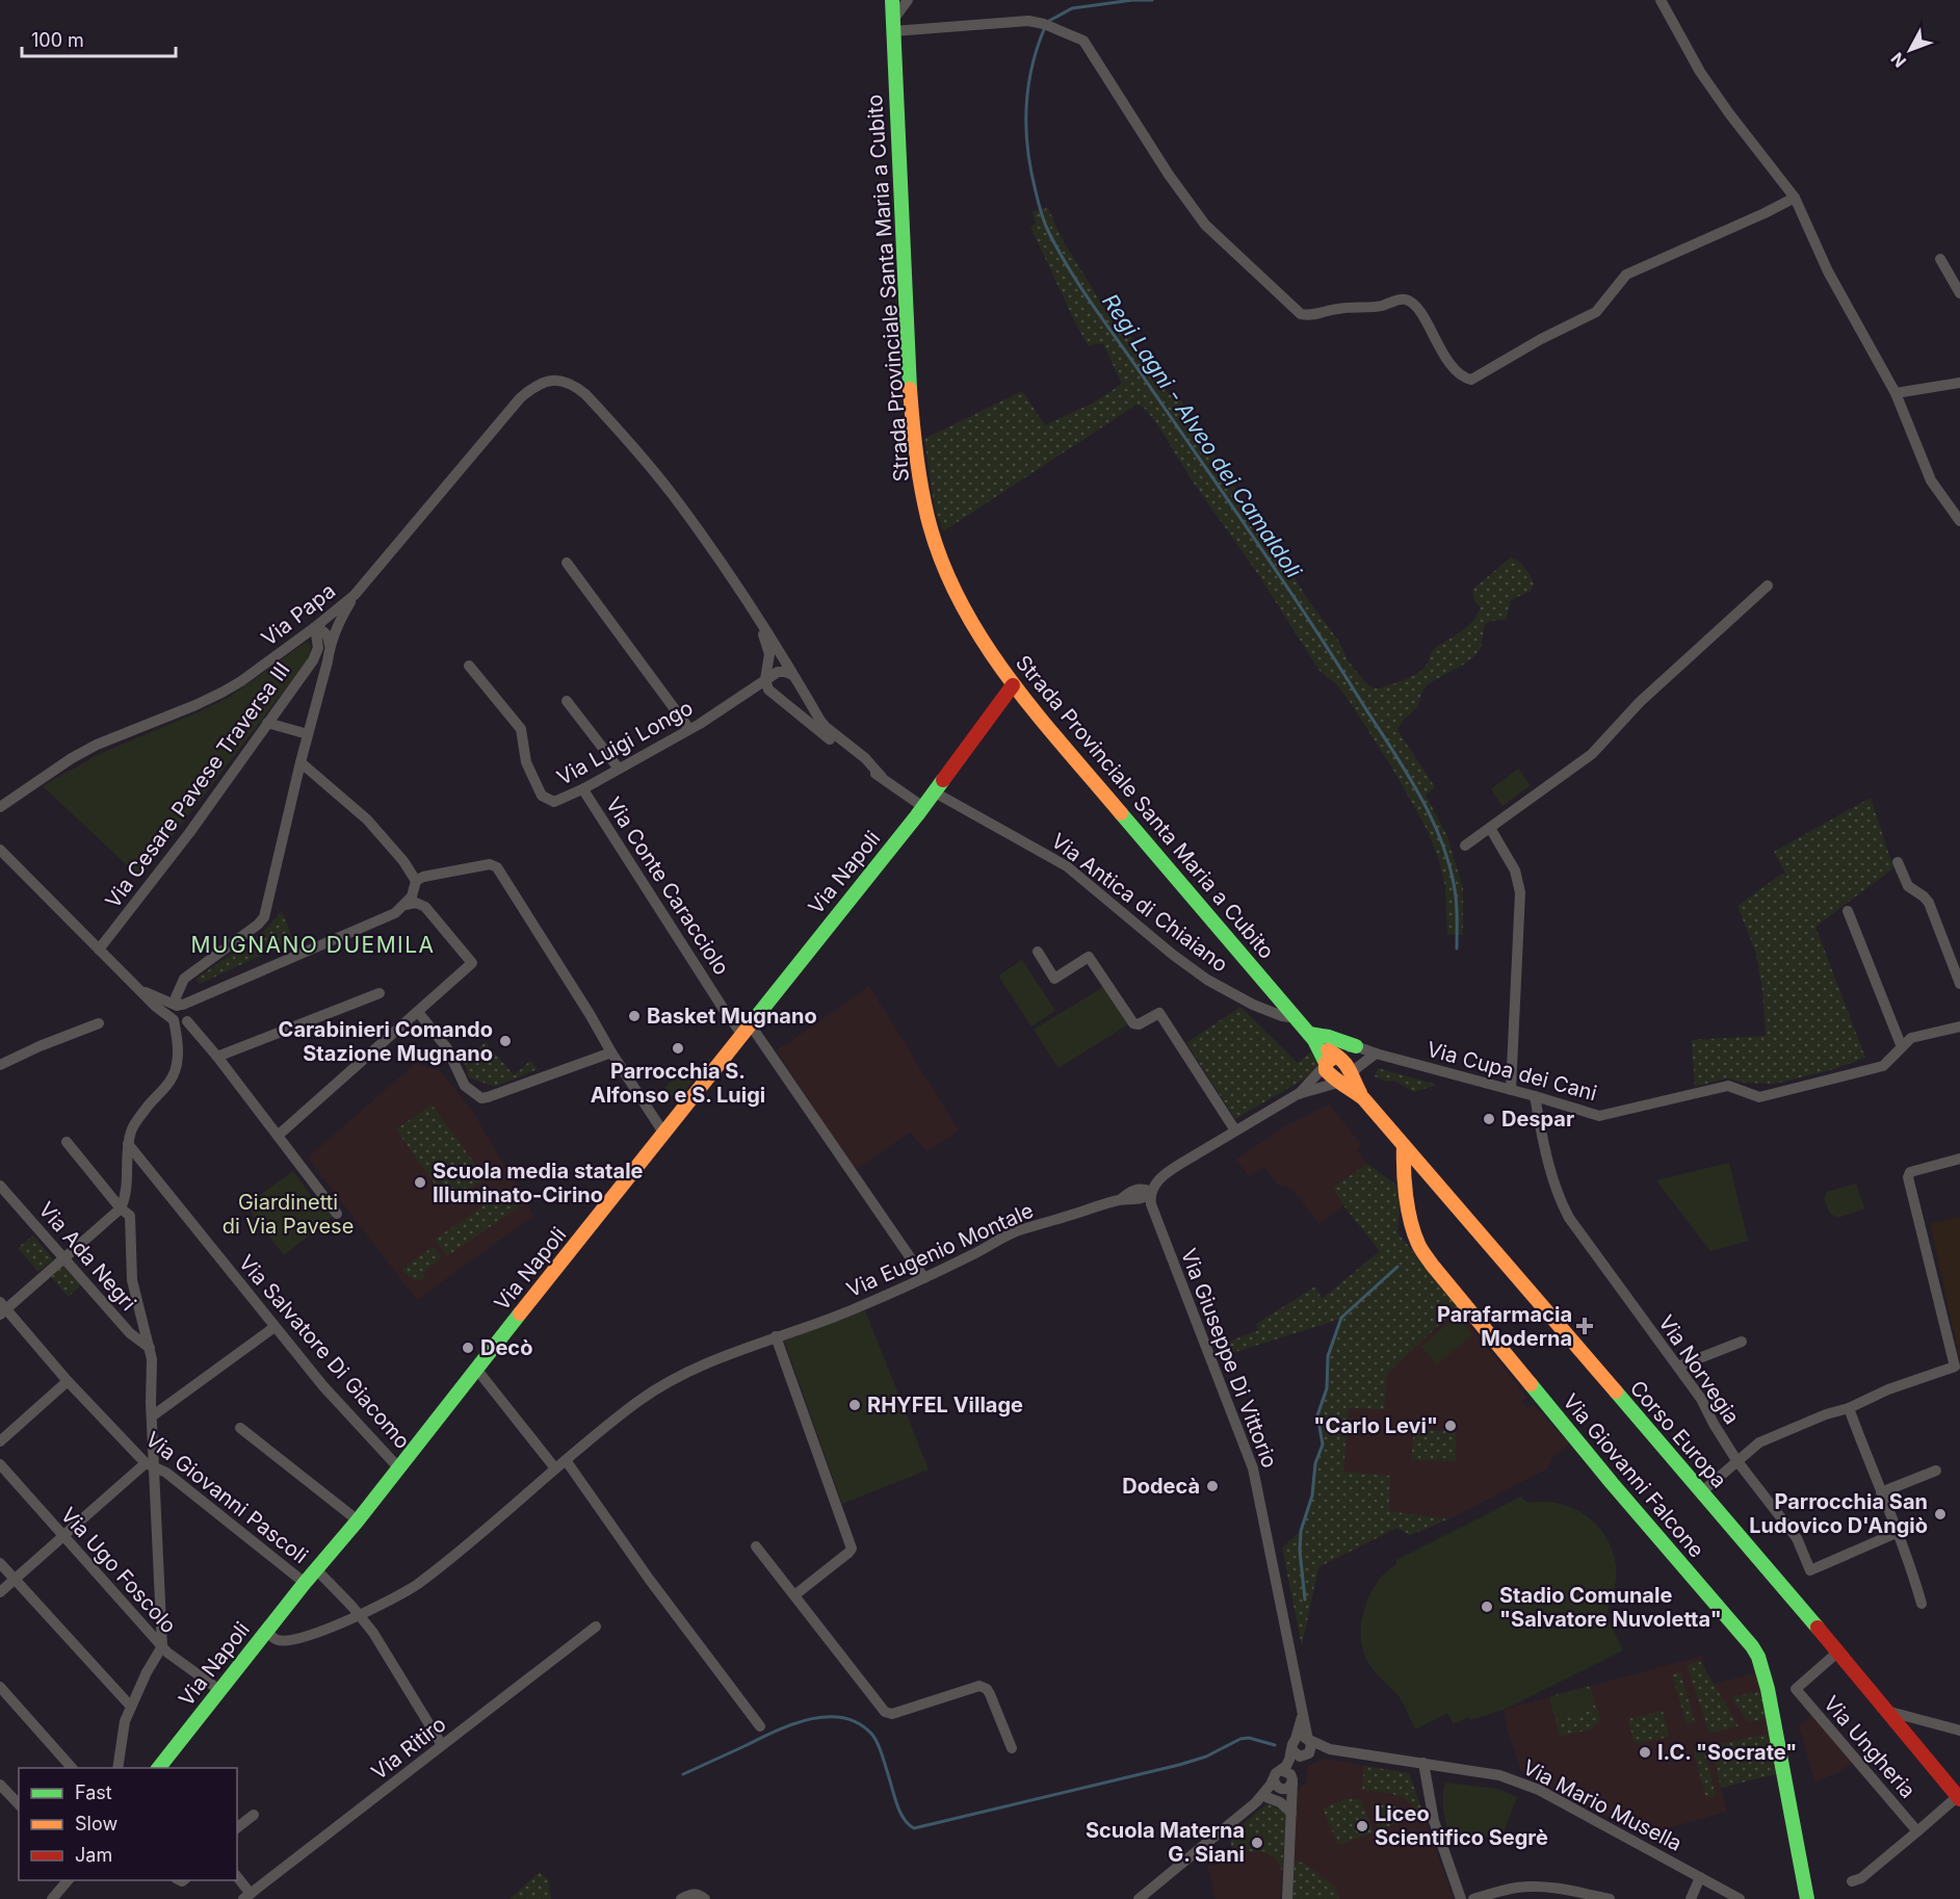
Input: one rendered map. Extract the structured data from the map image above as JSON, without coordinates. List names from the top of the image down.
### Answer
{
  "streets": {
    "main road": [
      "Strada Provinciale Santa Maria a Cubito",
      "Via Napoli",
      "Corso Europa",
      "Via Giovanni Falcone"
    ],
    "street": [
      "Via Papa",
      "Via Luigi Longo",
      "Via Cesare Pavese Traversa III",
      "Via Conte Caracciolo",
      "Via Antica di Chiaiano",
      "Via Cupa dei Cani",
      "Via Eugenio Montale",
      "Via Ada Negri",
      "Via Salvatore Di Giacomo",
      "Via Giuseppe Di Vittorio",
      "Via Norvegia",
      "Via Giovanni Pascoli",
      "Via Ugo Foscolo",
      "Via Ungheria",
      "Via Ritiro",
      "Via Mario Musella"
    ]
  },
  "crossings": [
    ["Strada Provinciale Santa Maria a Cubito", "Via Napoli"],
    ["Strada Provinciale Santa Maria a Cubito", "Via Antica di Chiaiano"],
    ["Via Papa", "Via Cesare Pavese Traversa III"],
    ["Via Luigi Longo", "Via Conte Caracciolo"],
    ["Via Napoli", "Via Conte Caracciolo"],
    ["Via Napoli", "Via Antica di Chiaiano"],
    ["Via Napoli", "Via Eugenio Montale"],
    ["Via Napoli", "Via Salvatore Di Giacomo"],
    ["Via Napoli", "Via Giovanni Pascoli"],
    ["Via Napoli", "Via Ugo Foscolo"],
    ["Via Conte Caracciolo", "Via Eugenio Montale"],
    ["Via Cupa dei Cani", "Via Norvegia"],
    ["Via Eugenio Montale", "Via Giuseppe Di Vittorio"],
    ["Via Giuseppe Di Vittorio", "Via Mario Musella"],
    ["Corso Europa", "Via Giovanni Falcone"],
    ["Corso Europa", "Via Ungheria"]
  ],
  "districts": ["MUGNANO DUEMILA"],
  "water": ["Regi Lagni - Alveo dei Camaldoli"],
  "parks": ["Giardinetti di Via Pavese"],
  "places": {
    "other": [
      "Basket Mugnano",
      "Carabinieri Comando Stazione Mugnano",
      "Parrocchia S. Alfonso e S. Luigi",
      "Despar",
      "Scuola media statale Illuminato-Cirino",
      "Decò",
      "RHYFEL Village",
      "\"Carlo Levi\"",
      "Dodecà",
      "Parrocchia San Ludovico D'Angiò",
      "Stadio Comunale \"Salvatore Nuvoletta\"",
      "I.C. \"Socrate\"",
      "Liceo Scientifico Segrè",
      "Scuola Materna G. Siani"
    ],
    "health": ["Parafarmacia Moderna"]
  },
  "legend": ["Fast", "Slow", "Jam"],
  "scale_bar": "100 m",
  "north": "bottom left"
}
